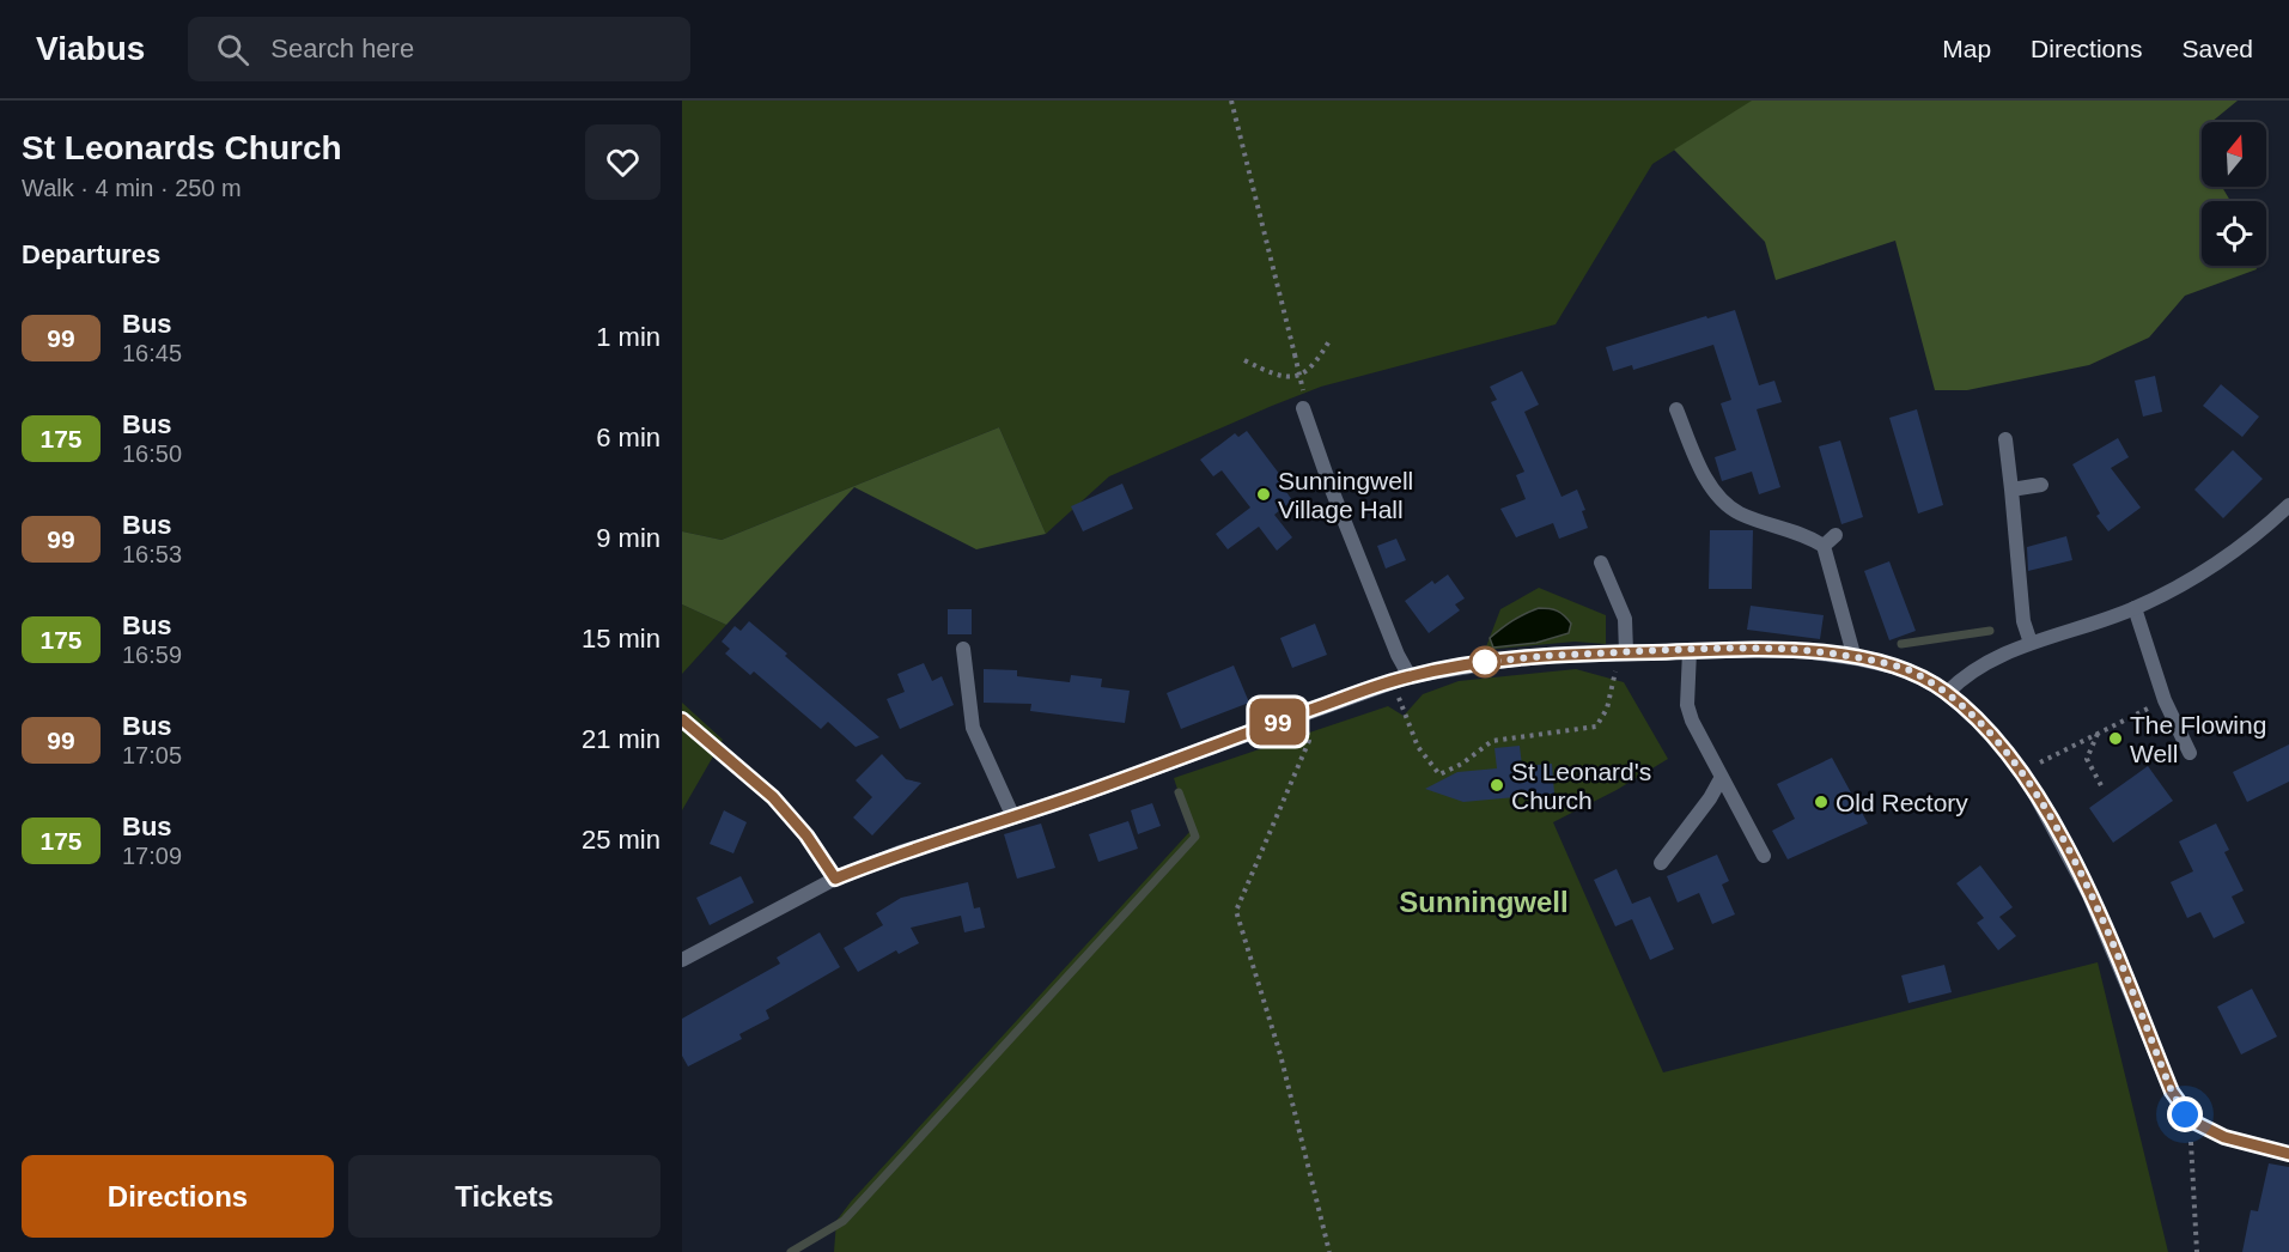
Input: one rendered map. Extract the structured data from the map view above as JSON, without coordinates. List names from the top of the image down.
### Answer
{
  "districts": ["Sunningwell"],
  "places": [
    "Sunningwell Village Hall",
    "The Flowing Well",
    "St Leonard's Church",
    "Old Rectory"
  ],
  "lines": ["bus line 99"],
  "north": "top",
  "page": {
    "header": "Viabus",
    "search": "Search here",
    "nav": ["Map", "Directions", "Saved"],
    "heading": [
      ["St Leonards Church", "Walk · 4 min · 250 m"],
      "Departures"
    ],
    "on_map": "99",
    "list": [
      {
        "mark": "99",
        "name": "Bus",
        "note": "16:45",
        "value": "1 min"
      },
      {
        "mark": "175",
        "name": "Bus",
        "note": "16:50",
        "value": "6 min"
      },
      {
        "mark": "99",
        "name": "Bus",
        "note": "16:53",
        "value": "9 min"
      },
      {
        "mark": "175",
        "name": "Bus",
        "note": "16:59",
        "value": "15 min"
      },
      {
        "mark": "99",
        "name": "Bus",
        "note": "17:05",
        "value": "21 min"
      },
      {
        "mark": "175",
        "name": "Bus",
        "note": "17:09",
        "value": "25 min"
      }
    ],
    "buttons": ["Directions", "Tickets"]
  }
}
